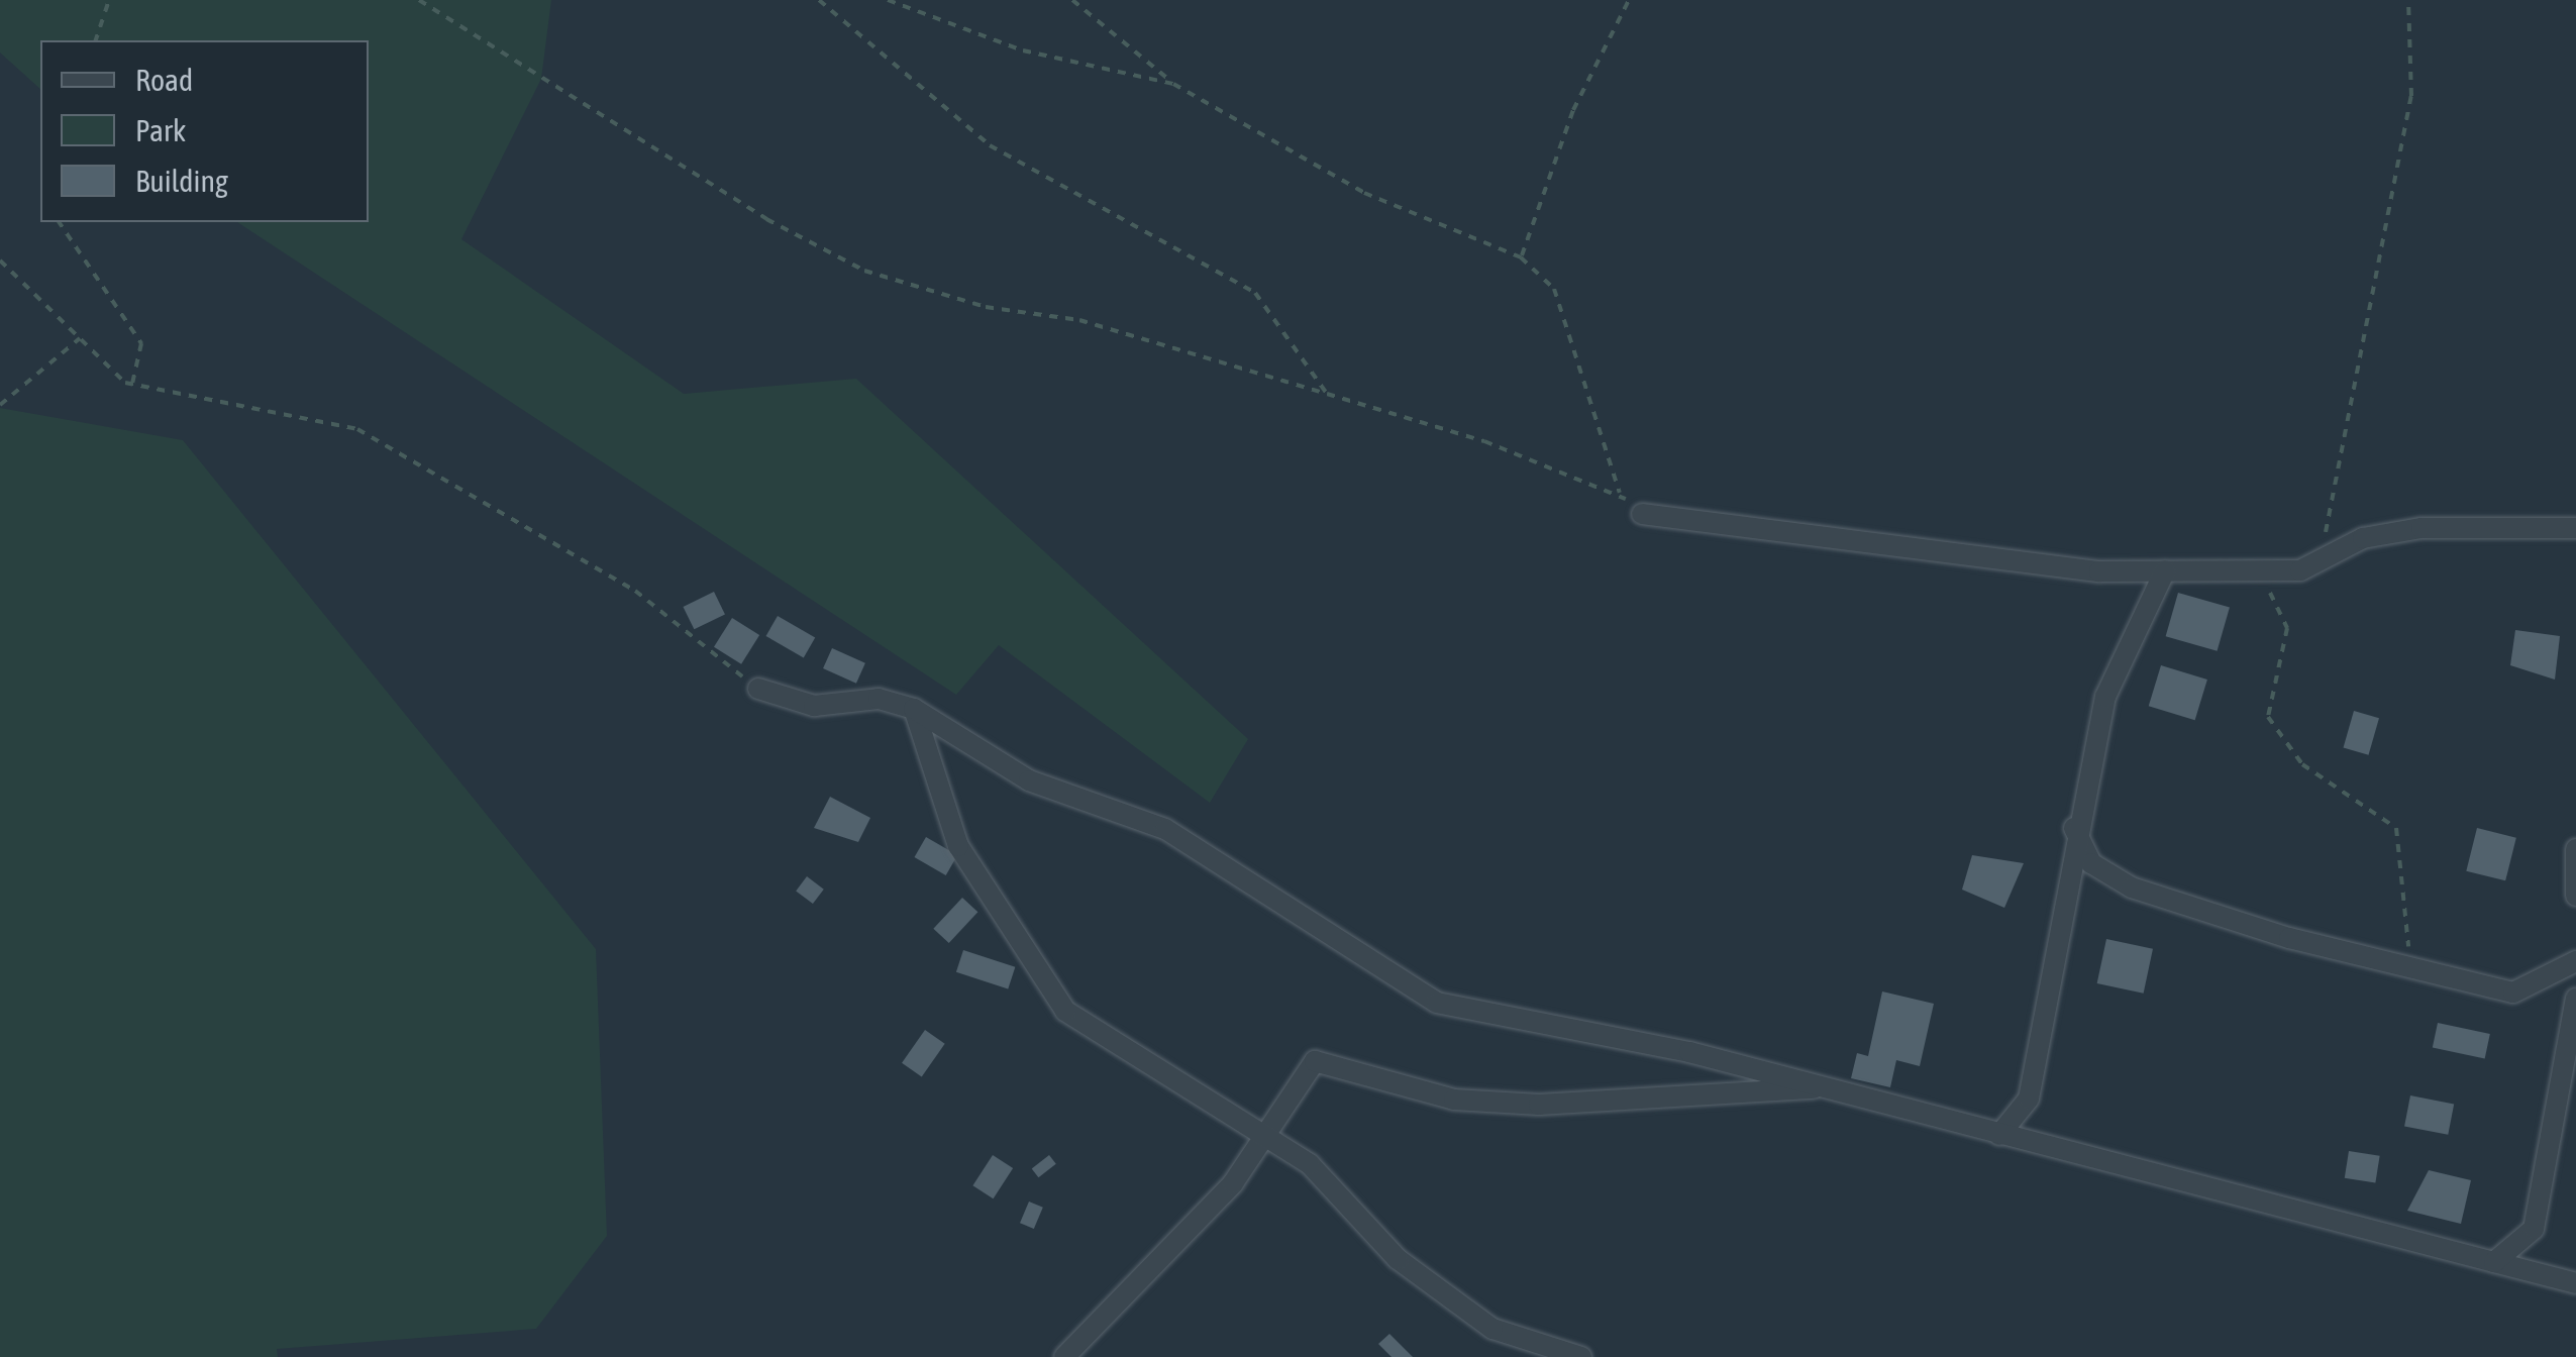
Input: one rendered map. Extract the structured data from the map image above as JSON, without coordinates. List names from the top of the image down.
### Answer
{
  "legend": ["Road", "Park", "Building"]
}
